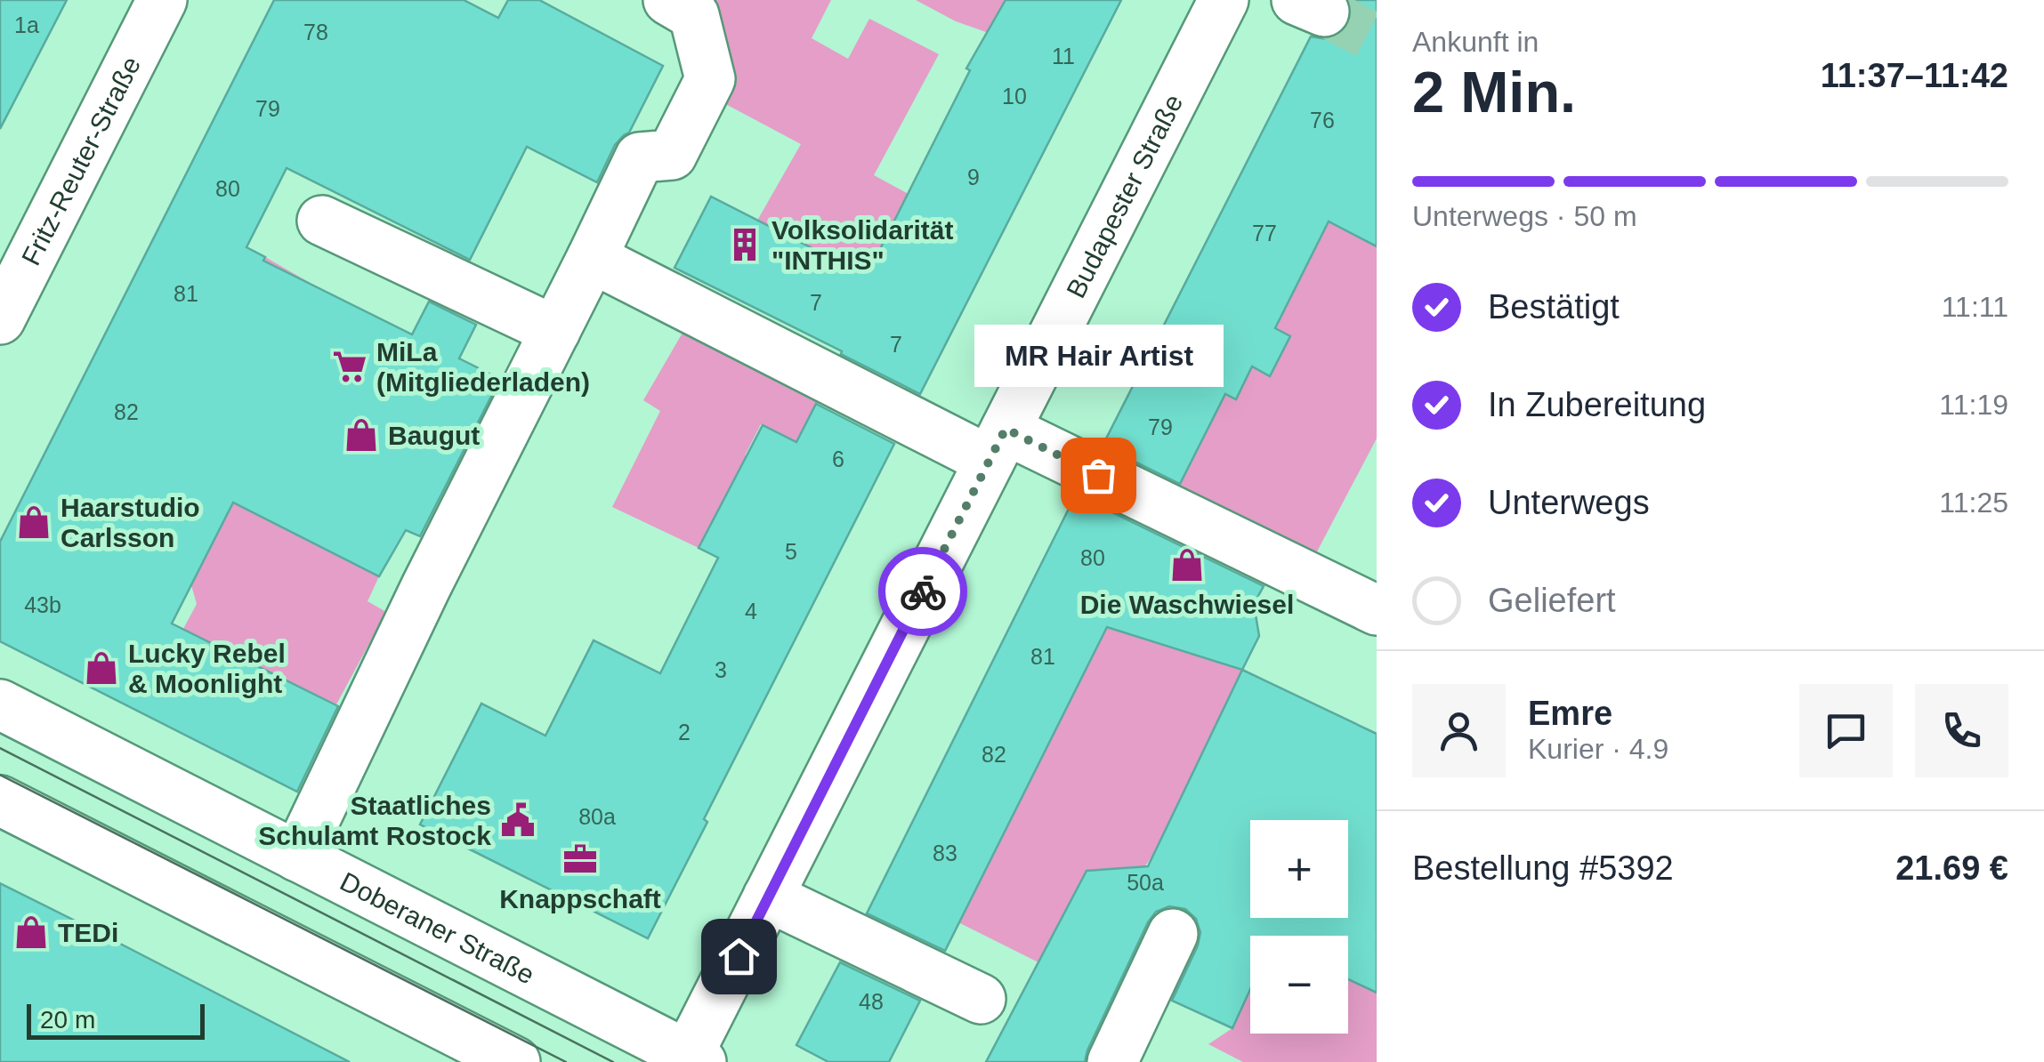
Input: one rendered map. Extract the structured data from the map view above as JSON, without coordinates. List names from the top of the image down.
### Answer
{
  "streets": {
    "street": ["Fritz-Reuter-Straße", "Budapester Straße", "Doberaner Straße"]
  },
  "crossings": [
    ["Budapester Straße", "Doberaner Straße"]
  ],
  "places": {
    "building": ["Volksolidarität \"INTHIS\""],
    "supermarket": ["MiLa (Mitgliederladen)"],
    "shop": [
      "Baugut",
      "Haarstudio Carlsson",
      "Die Waschwiesel",
      "Lucky Rebel & Moonlight",
      "TEDi"
    ],
    "other": ["MR Hair Artist"],
    "public building": ["Staatliches Schulamt Rostock"],
    "office": ["Knappschaft"]
  },
  "house_numbers": [
    "1a",
    "78",
    "11",
    "10",
    "79",
    "76",
    "9",
    "80",
    "77",
    "81",
    "7",
    "7",
    "82",
    "79",
    "6",
    "5",
    "80",
    "43b",
    "4",
    "81",
    "3",
    "2",
    "82",
    "80a",
    "83",
    "50a",
    "48"
  ],
  "scale_bar": "20 m",
  "page": {
    "heading": ["2 Min.", "Ankunft in", "11:37–11:42"],
    "panel": [
      "Emre",
      "Kurier · 4.9",
      "Bestellung #5392",
      "21.69 €"
    ],
    "bar": "Unterwegs · 50 m",
    "list": [
      ["Bestätigt", "11:11"],
      ["In Zubereitung", "11:19"],
      ["Unterwegs", "11:25"],
      "Geliefert"
    ],
    "bubble": "MR Hair Artist",
    "map_buttons": ["+", "−"],
    "scale": "20 m"
  }
}
